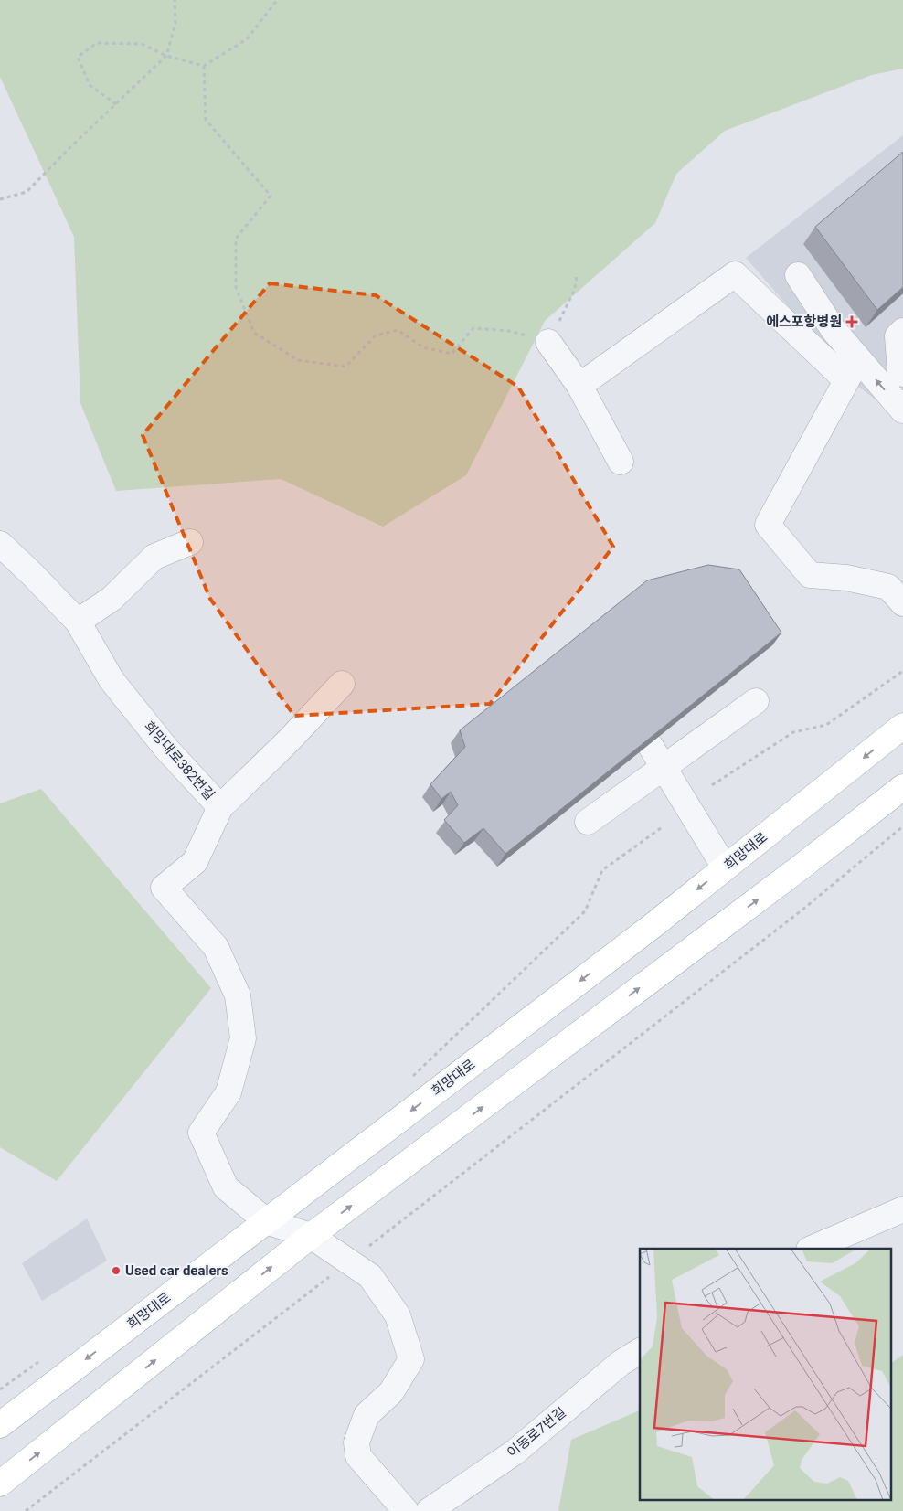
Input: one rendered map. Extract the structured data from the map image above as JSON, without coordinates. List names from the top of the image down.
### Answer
{
  "streets": {
    "main road": ["희망대로"],
    "street": ["희망대로382번길", "이동로7번길"]
  },
  "crossings": [
    ["희망대로382번길", "희망대로"]
  ],
  "places": {
    "health": ["에스포항병원"],
    "other": ["Used car dealers"]
  }
}
